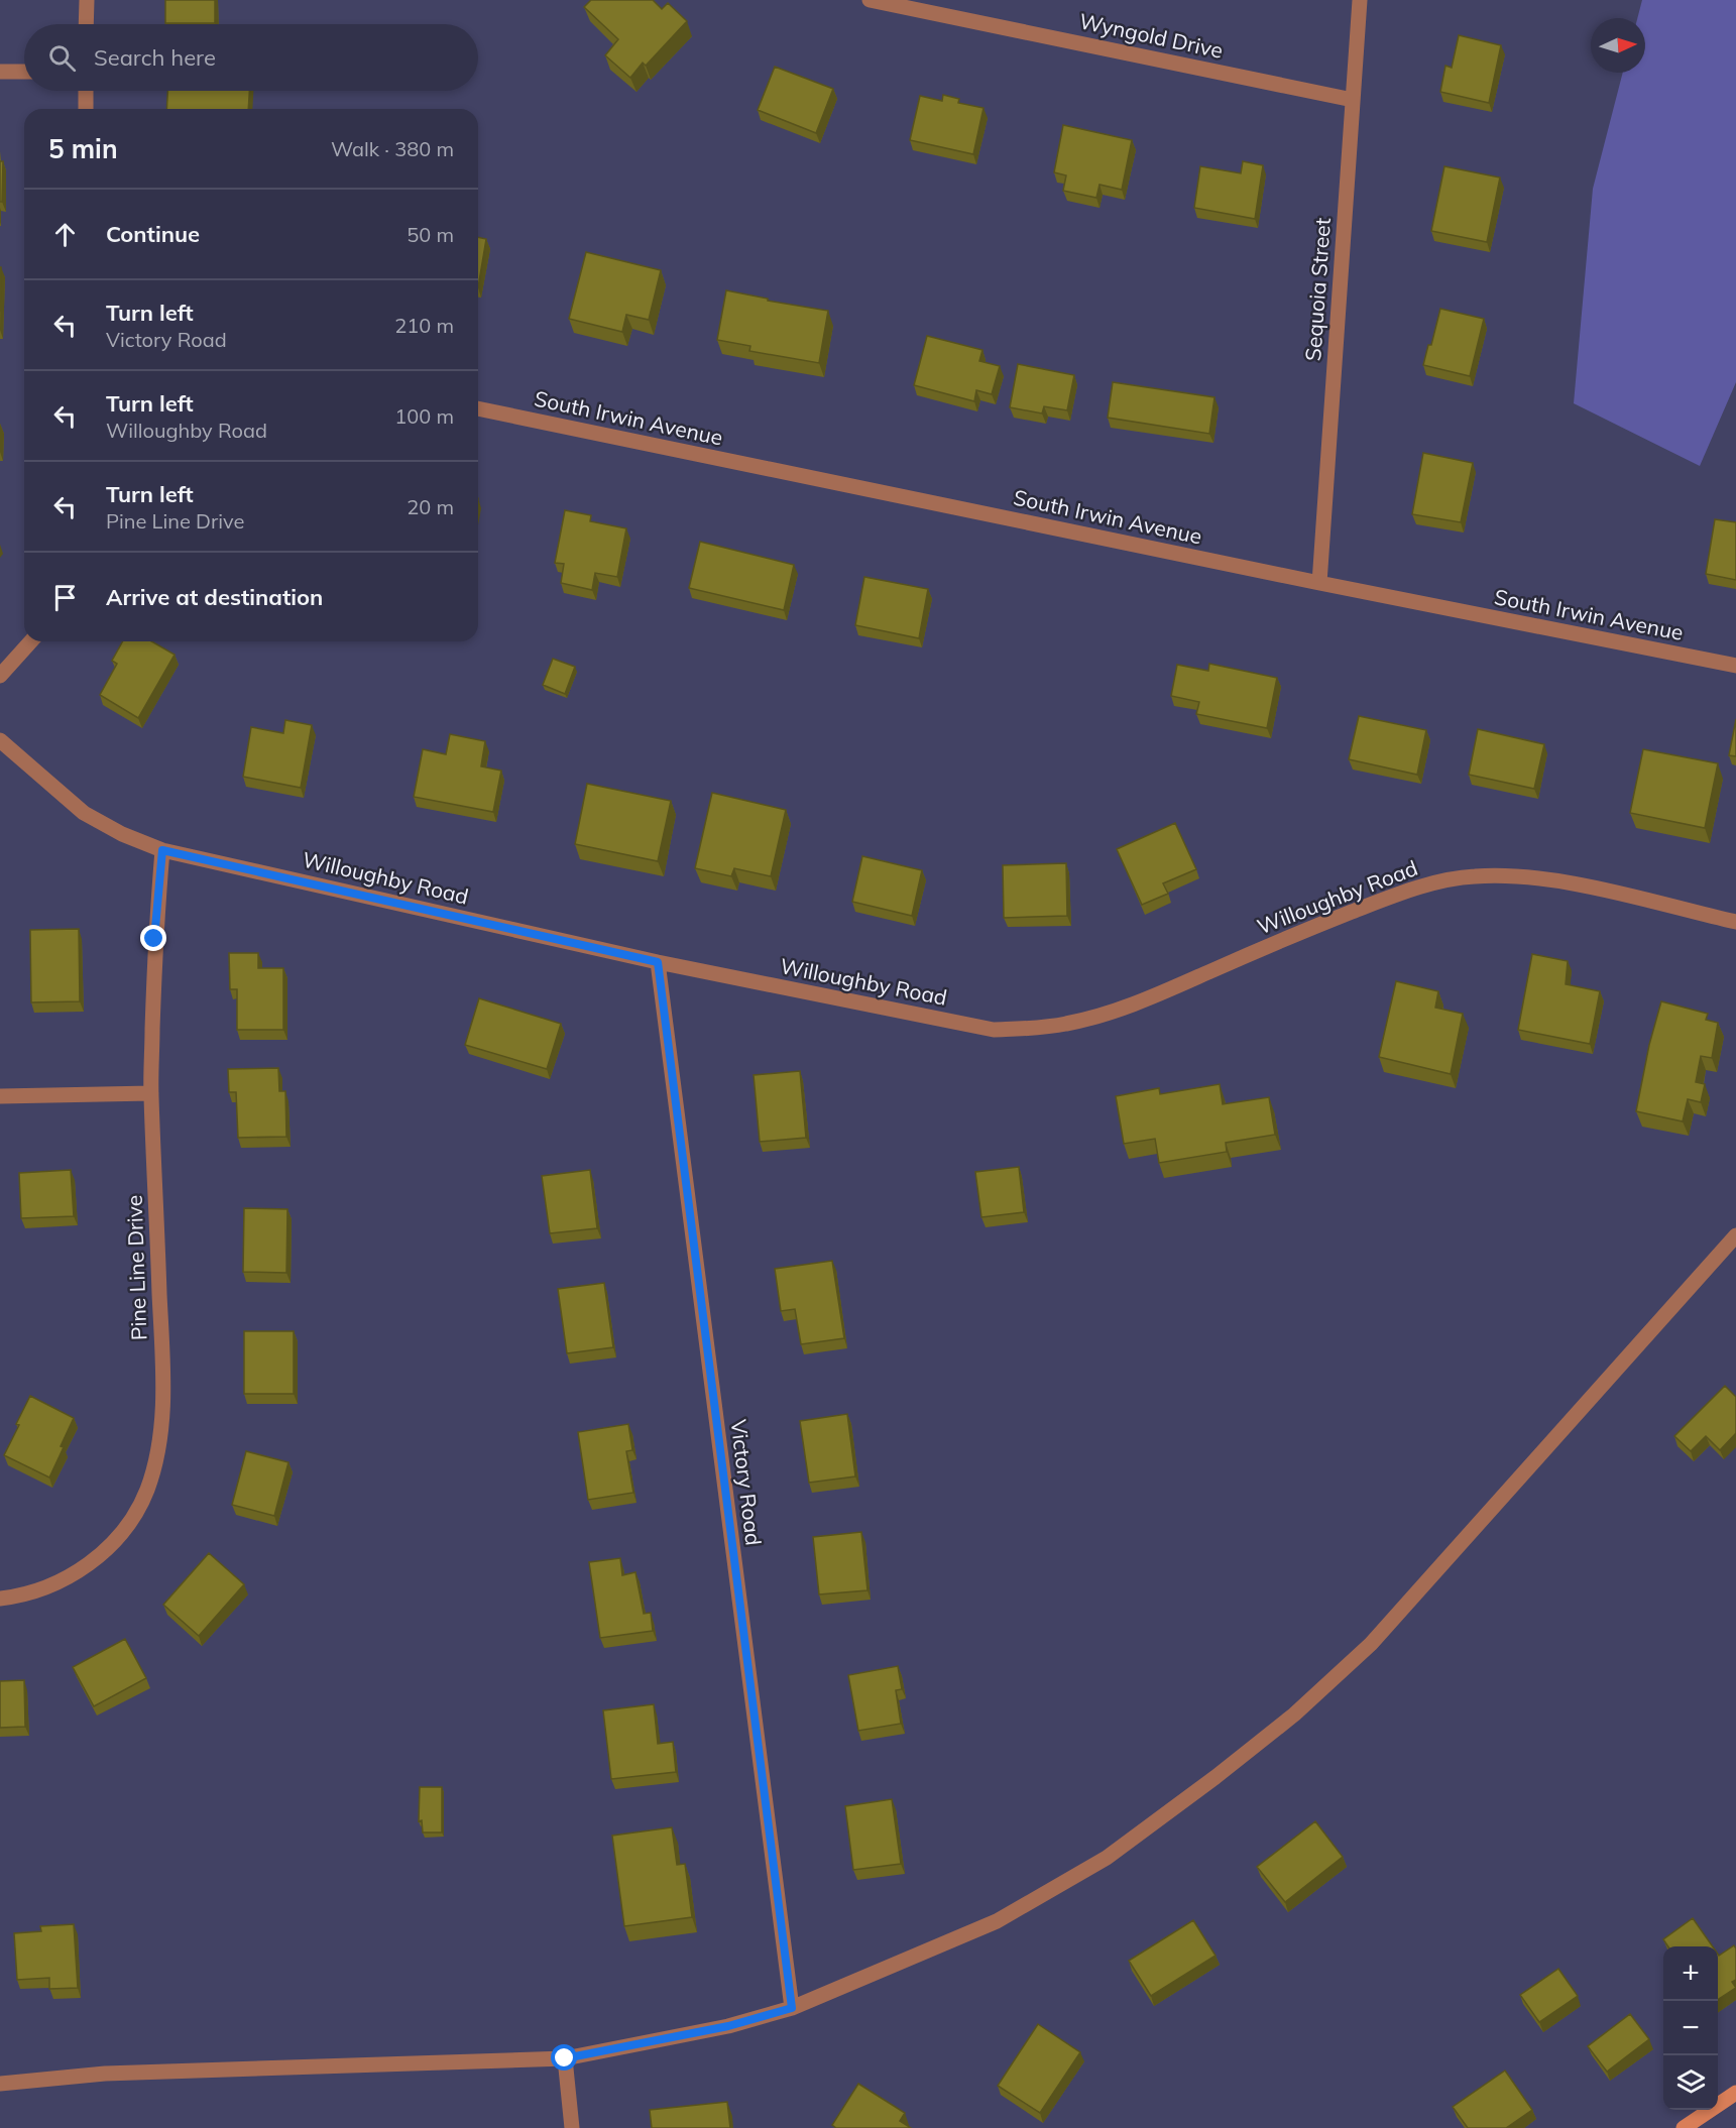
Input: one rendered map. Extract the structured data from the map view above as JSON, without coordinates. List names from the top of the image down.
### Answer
{
  "streets": {
    "street": [
      "Wyngold Drive",
      "Sequoia Street",
      "South Irwin Avenue",
      "Willoughby Road",
      "Pine Line Drive",
      "Victory Road"
    ]
  },
  "crossings": [
    ["Wyngold Drive", "Sequoia Street"],
    ["Sequoia Street", "South Irwin Avenue"],
    ["Willoughby Road", "Pine Line Drive"],
    ["Willoughby Road", "Victory Road"]
  ],
  "north": "right",
  "page": {
    "search": "Search here",
    "heading": ["5 min", "Walk · 380 m"],
    "list": [
      ["Continue", "50 m"],
      ["Turn left", "Victory Road", "210 m"],
      ["Turn left", "Willoughby Road", "100 m"],
      ["Turn left", "Pine Line Drive", "20 m"],
      "Arrive at destination"
    ],
    "map_buttons": ["+", "−"]
  }
}
